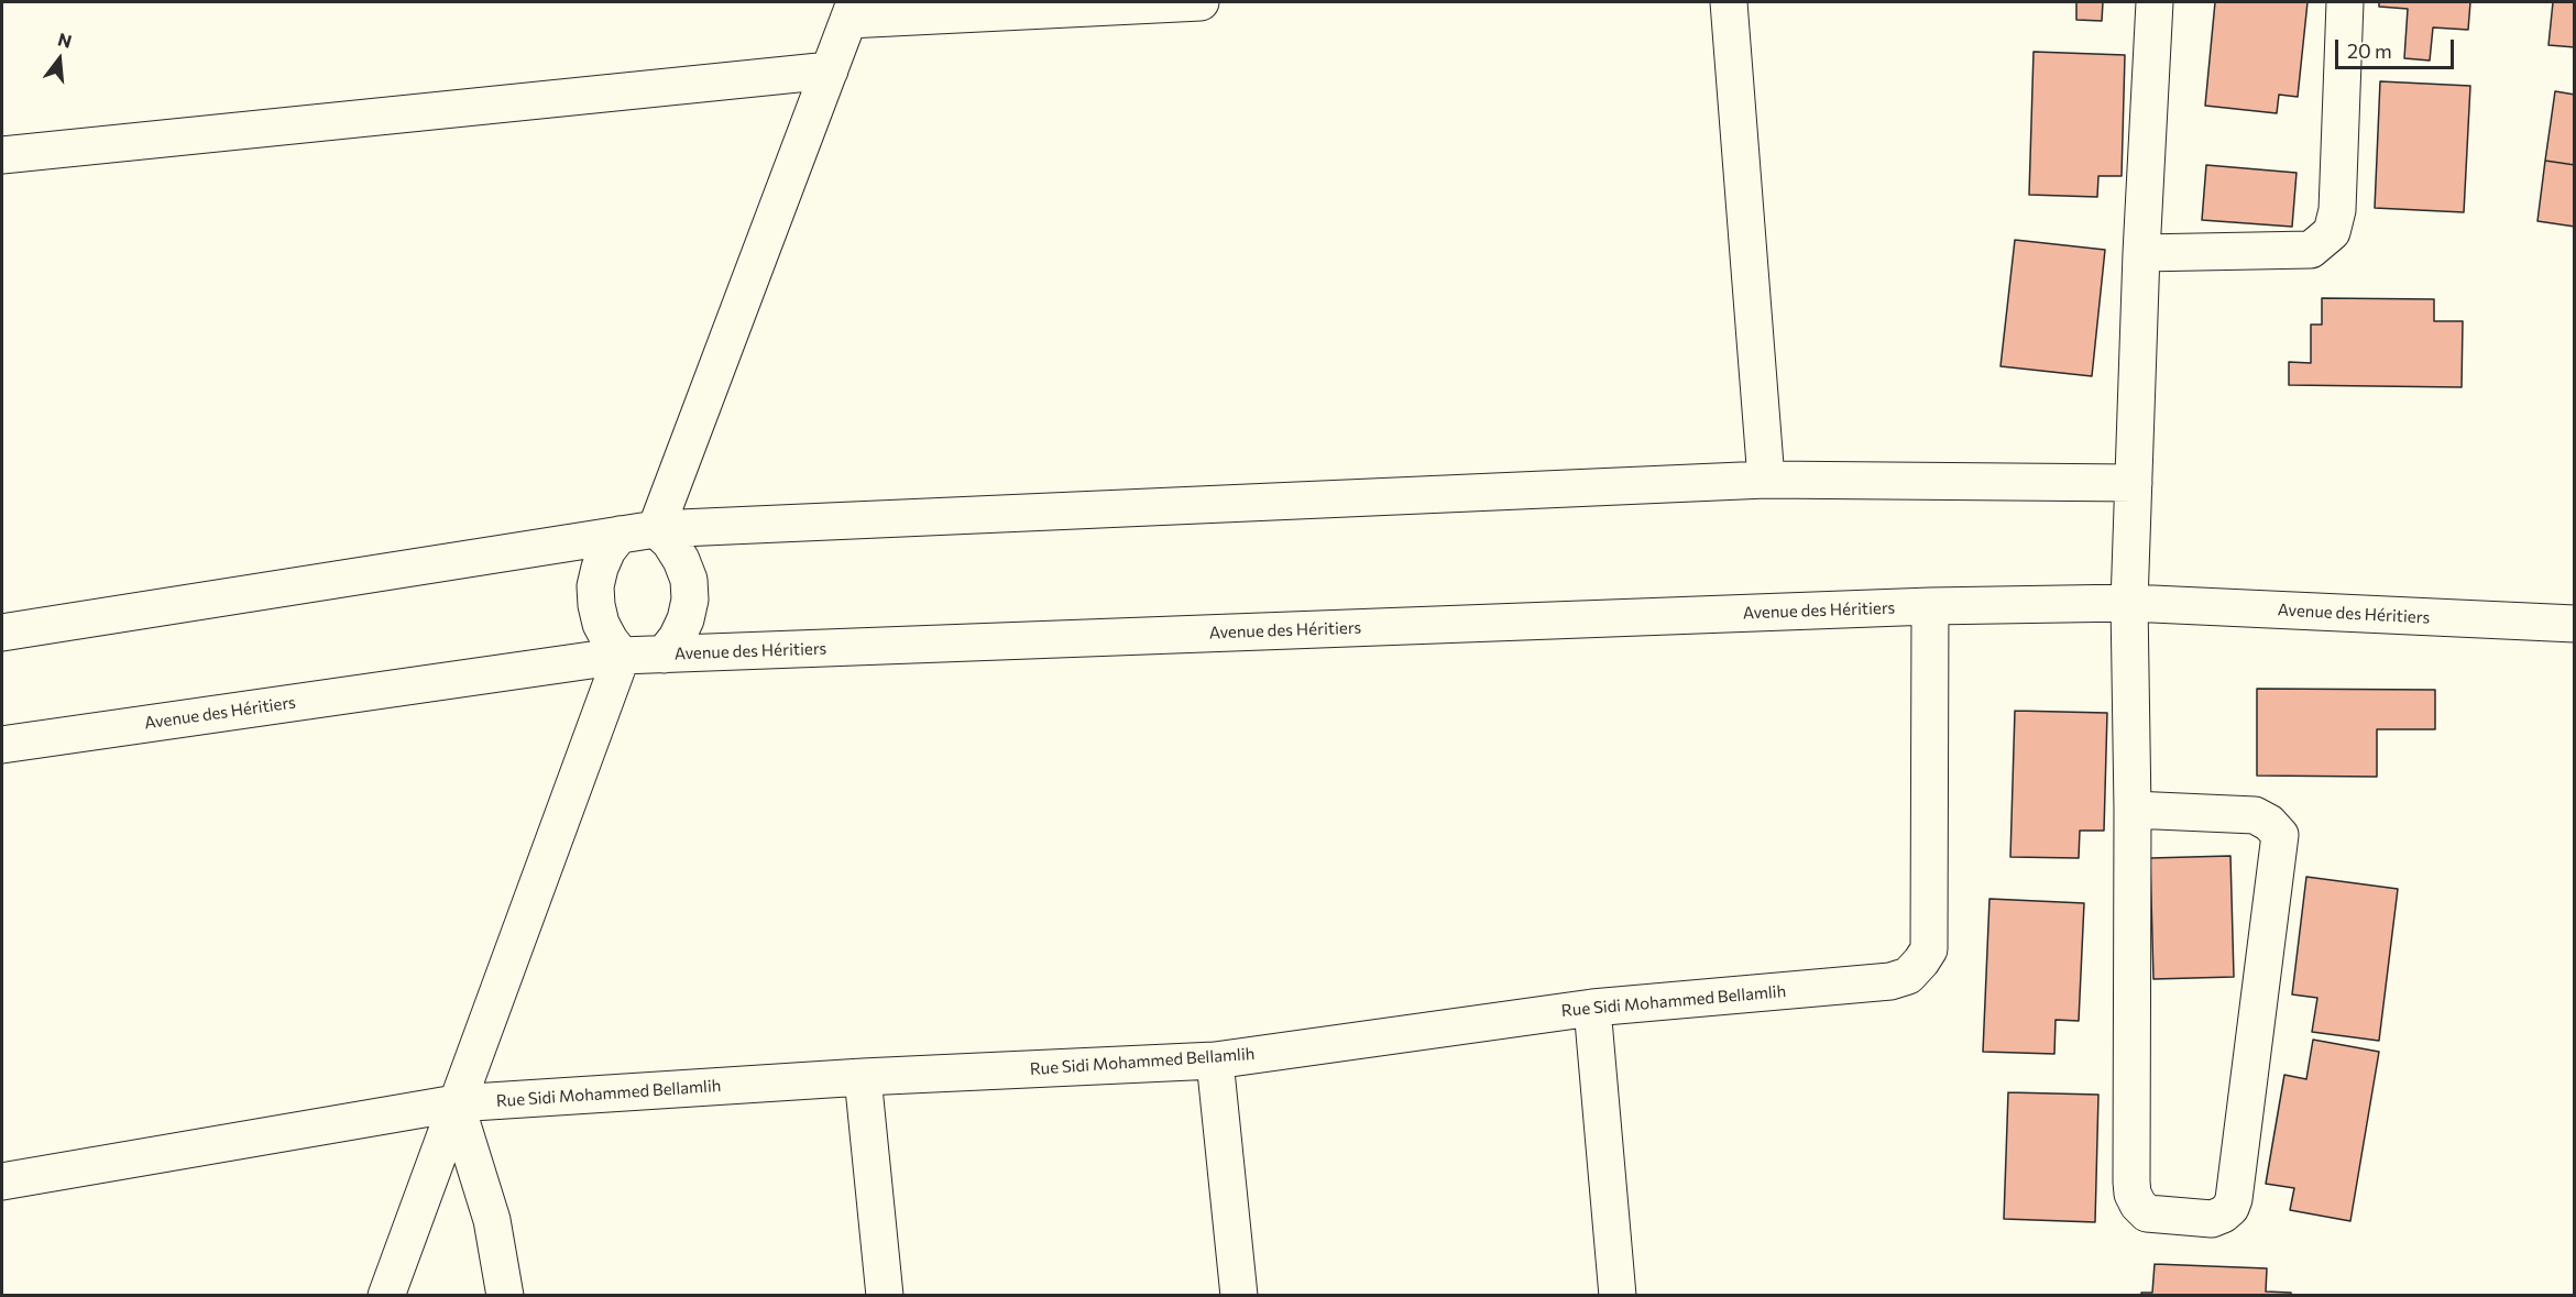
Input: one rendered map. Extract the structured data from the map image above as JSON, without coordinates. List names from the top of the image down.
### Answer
{
  "streets": {
    "street": ["Avenue des Héritiers", "Rue Sidi Mohammed Bellamlih"]
  },
  "crossings": [
    ["Avenue des Héritiers", "Rue Sidi Mohammed Bellamlih"]
  ],
  "scale_bar": "20 m",
  "north": "top"
}
